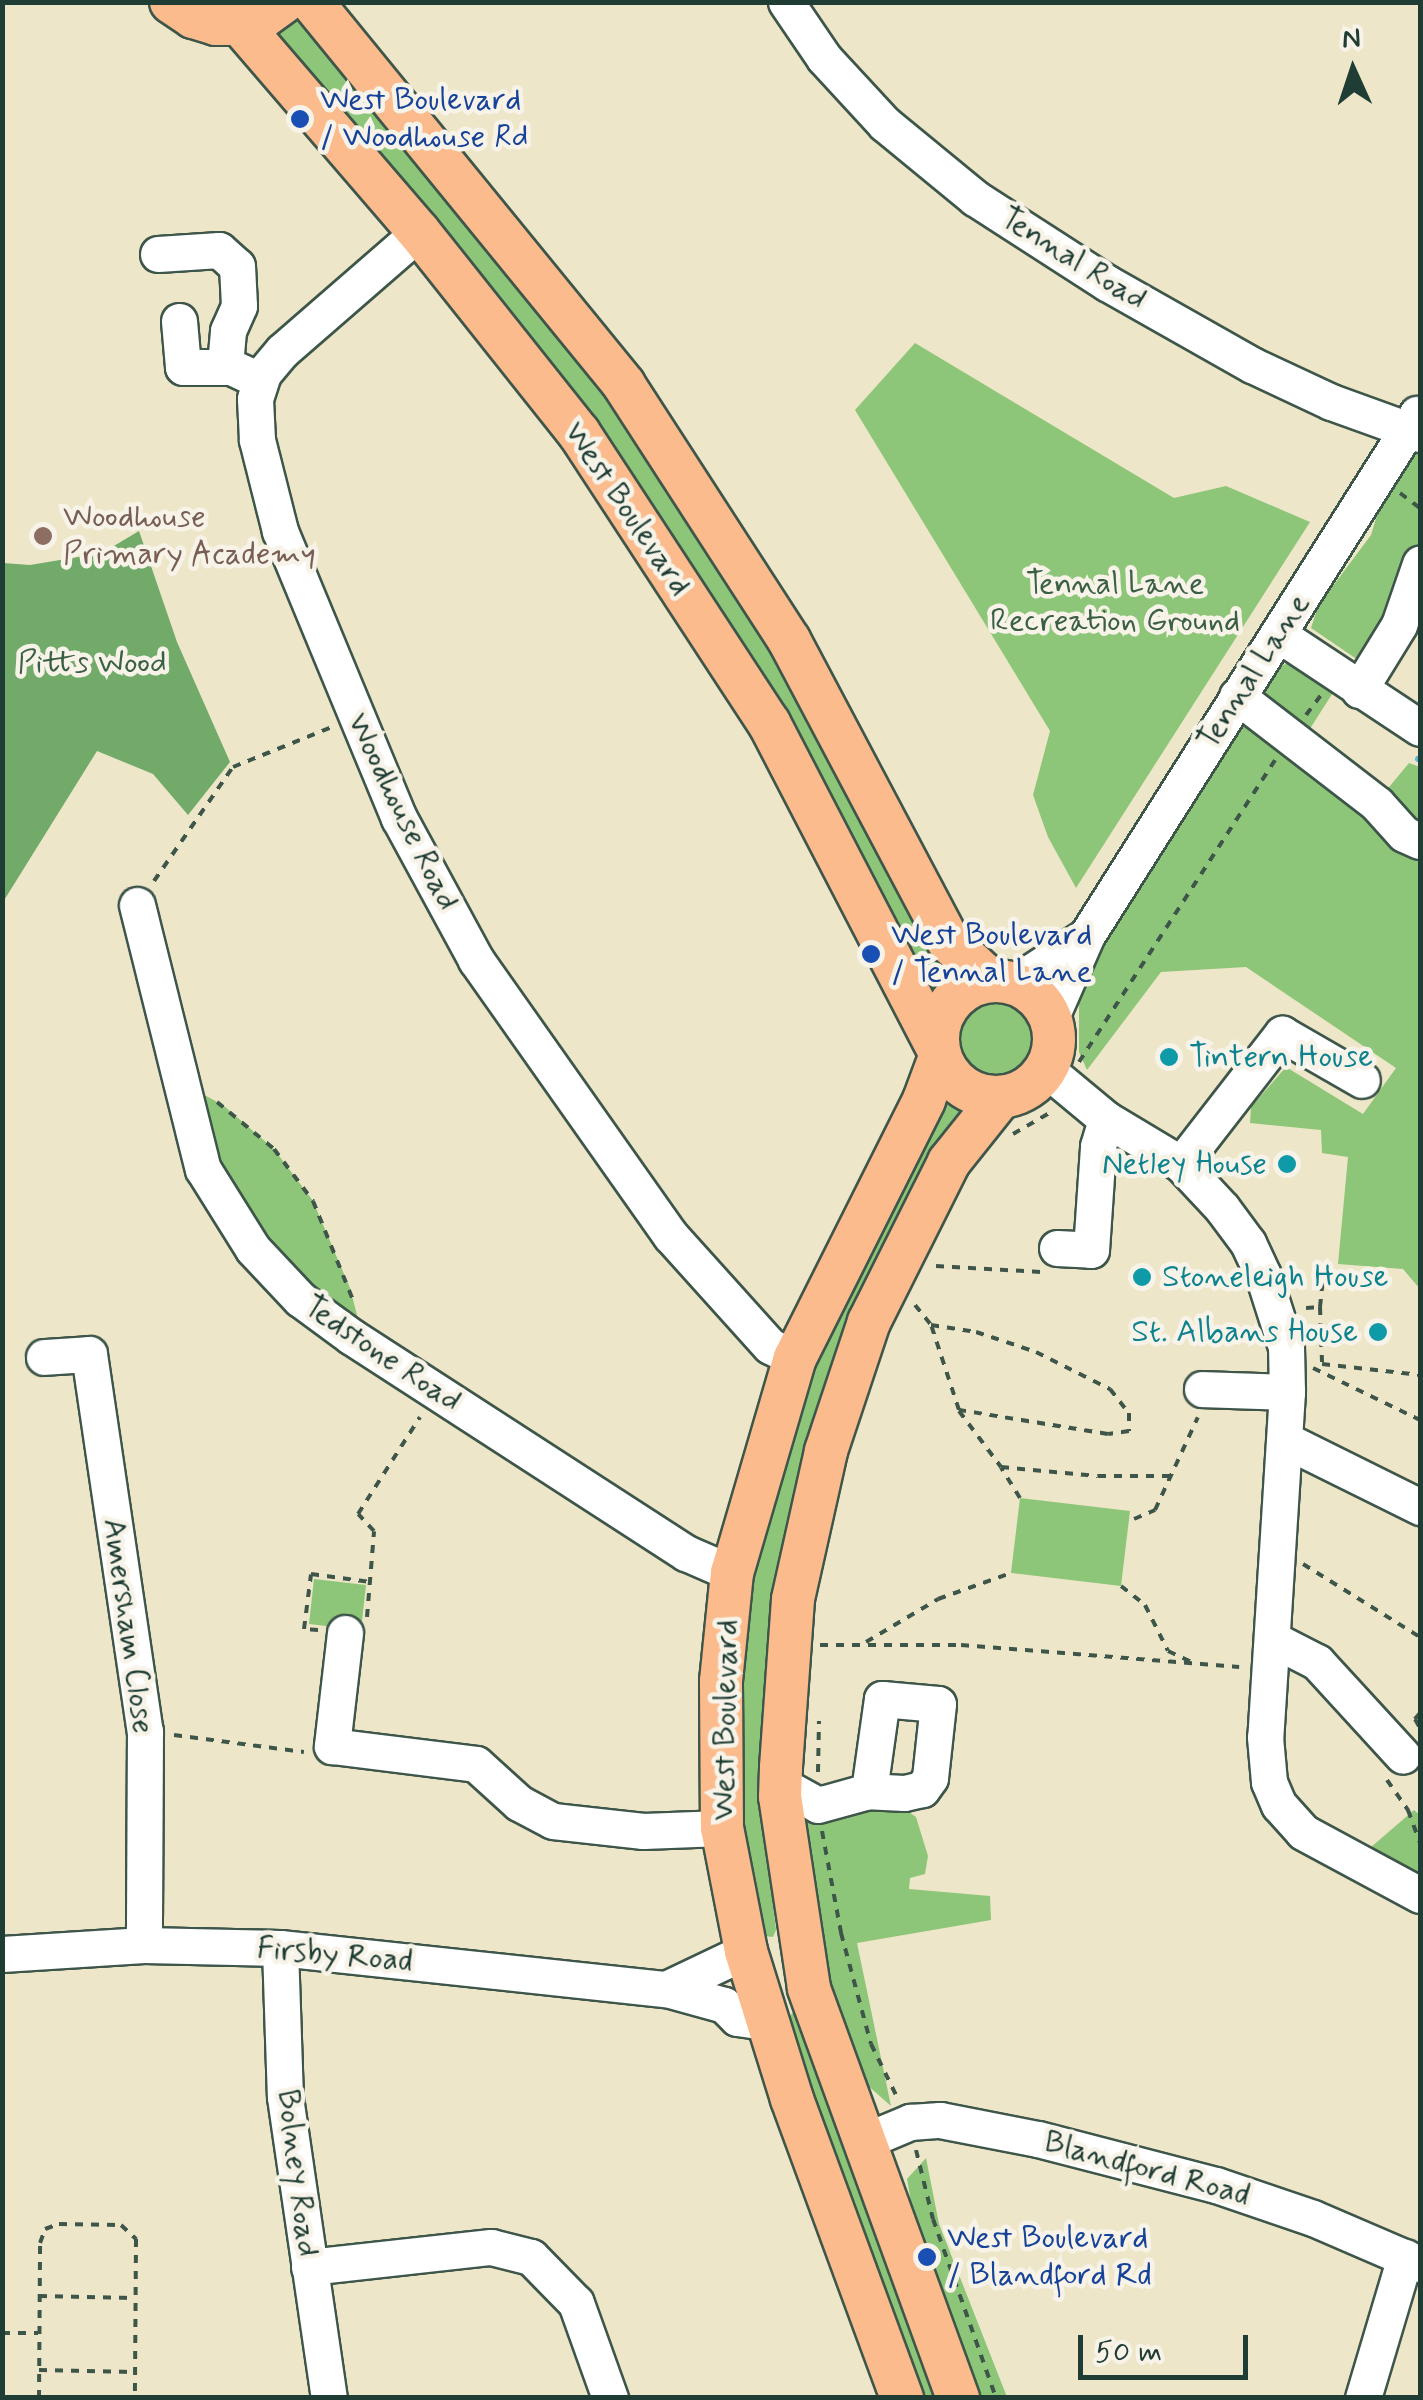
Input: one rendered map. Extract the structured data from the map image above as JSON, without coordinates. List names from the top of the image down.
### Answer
{
  "streets": {
    "main road": ["West Boulevard"],
    "street": [
      "Tennal Road",
      "Tennal Lane",
      "Woodhouse Road",
      "Tedstone Road",
      "Amersham Close",
      "Firsby Road",
      "Blandford Road",
      "Bolney Road"
    ]
  },
  "crossings": [
    ["Tennal Road", "Tennal Lane"],
    ["West Boulevard", "Tennal Lane"],
    ["West Boulevard", "Woodhouse Road"],
    ["West Boulevard", "Tedstone Road"],
    ["West Boulevard", "Firsby Road"],
    ["West Boulevard", "Blandford Road"],
    ["Amersham Close", "Firsby Road"],
    ["Firsby Road", "Bolney Road"]
  ],
  "parks": ["Tennal Lane Recreation Ground", "Pitts Wood"],
  "places": [
    "West Boulevard / Woodhouse Rd",
    "Woodhouse Primary Academy",
    "West Boulevard / Tennal Lane",
    "Tintern House",
    "Netley House",
    "Stoneleigh House",
    "St. Albans House",
    "West Boulevard / Blandford Rd"
  ],
  "scale_bar": "50 m",
  "north": "top"
}
